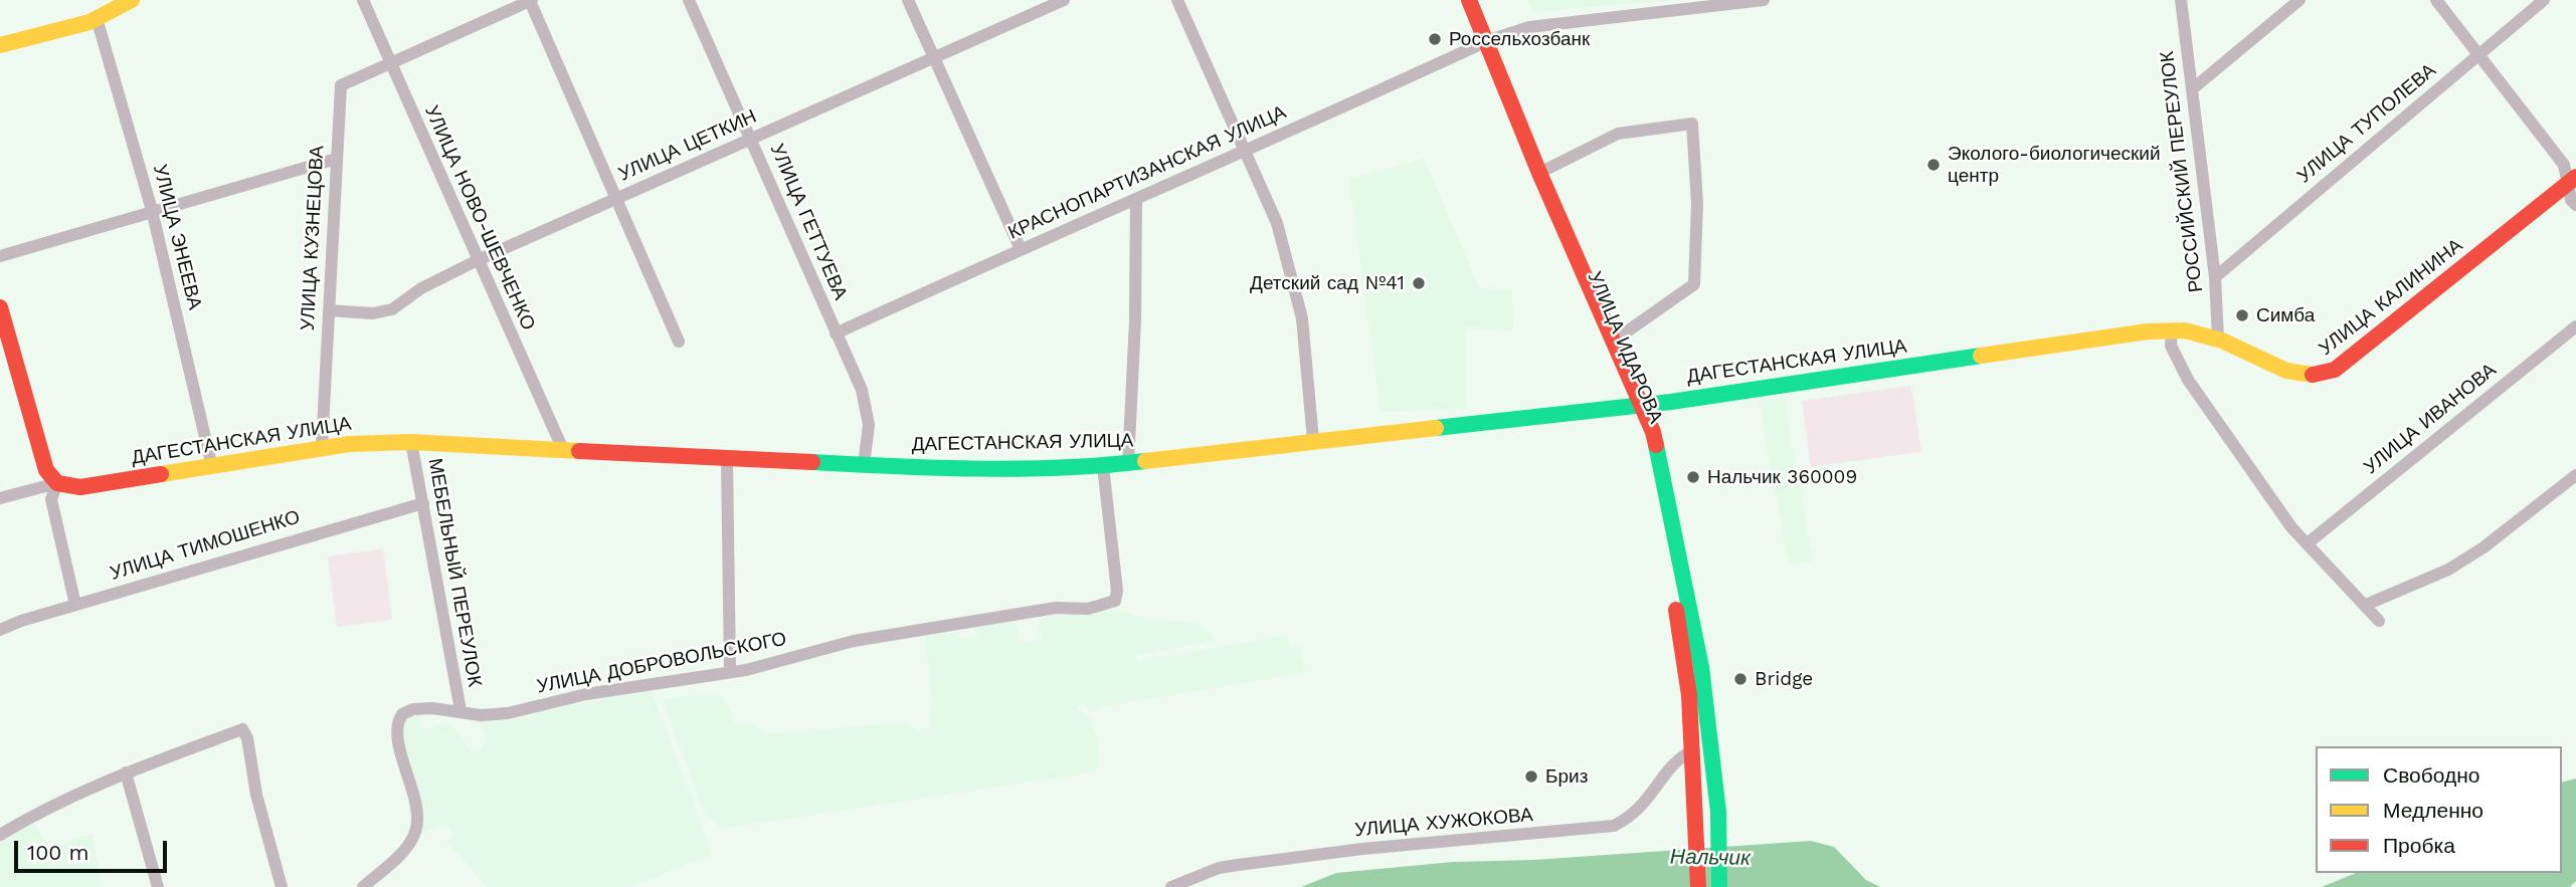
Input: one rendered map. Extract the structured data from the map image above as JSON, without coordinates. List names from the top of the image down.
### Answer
{
  "streets": {
    "street": [
      "УЛИЦА ТУПОЛЕВА",
      "УЛИЦА ЦЕТКИН",
      "РОССИЙСКИЙ ПЕРЕУЛОК",
      "КРАСНОПАРТИЗАНСКАЯ УЛИЦА",
      "УЛИЦА НОВО-ШЕВЧЕНКО",
      "УЛИЦА ГЕТТУЕВА",
      "УЛИЦА ЭНЕЕВА",
      "УЛИЦА КУЗНЕЦОВА",
      "УЛИЦА КАЛИНИНА",
      "УЛИЦА ИДАРОВА",
      "ДАГЕСТАНСКАЯ УЛИЦА",
      "УЛИЦА ИВАНОВА",
      "УЛИЦА ТИМОШЕНКО",
      "МЕБЕЛЬНЫЙ ПЕРЕУЛОК",
      "УЛИЦА ДОБРОВОЛЬСКОГО",
      "УЛИЦА ХУЖОКОВА"
    ]
  },
  "crossings": [
    ["УЛИЦА ТУПОЛЕВА", "РОССИЙСКИЙ ПЕРЕУЛОК"],
    ["УЛИЦА ЦЕТКИН", "УЛИЦА НОВО-ШЕВЧЕНКО"],
    ["УЛИЦА ЦЕТКИН", "УЛИЦА ГЕТТУЕВА"],
    ["УЛИЦА ЦЕТКИН", "УЛИЦА КУЗНЕЦОВА"],
    ["РОССИЙСКИЙ ПЕРЕУЛОК", "УЛИЦА КАЛИНИНА"],
    ["КРАСНОПАРТИЗАНСКАЯ УЛИЦА", "УЛИЦА ГЕТТУЕВА"],
    ["КРАСНОПАРТИЗАНСКАЯ УЛИЦА", "УЛИЦА ИДАРОВА"],
    ["УЛИЦА НОВО-ШЕВЧЕНКО", "УЛИЦА КУЗНЕЦОВА"],
    ["УЛИЦА НОВО-ШЕВЧЕНКО", "ДАГЕСТАНСКАЯ УЛИЦА"],
    ["УЛИЦА ГЕТТУЕВА", "ДАГЕСТАНСКАЯ УЛИЦА"],
    ["УЛИЦА ЭНЕЕВА", "ДАГЕСТАНСКАЯ УЛИЦА"],
    ["УЛИЦА КУЗНЕЦОВА", "ДАГЕСТАНСКАЯ УЛИЦА"],
    ["УЛИЦА КАЛИНИНА", "ДАГЕСТАНСКАЯ УЛИЦА"],
    ["УЛИЦА ИДАРОВА", "ДАГЕСТАНСКАЯ УЛИЦА"],
    ["УЛИЦА ИДАРОВА", "УЛИЦА ХУЖОКОВА"],
    ["ДАГЕСТАНСКАЯ УЛИЦА", "МЕБЕЛЬНЫЙ ПЕРЕУЛОК"],
    ["ДАГЕСТАНСКАЯ УЛИЦА", "УЛИЦА ДОБРОВОЛЬСКОГО"],
    ["УЛИЦА ТИМОШЕНКО", "МЕБЕЛЬНЫЙ ПЕРЕУЛОК"],
    ["МЕБЕЛЬНЫЙ ПЕРЕУЛОК", "УЛИЦА ДОБРОВОЛЬСКОГО"]
  ],
  "water": ["Нальчик"],
  "places": [
    "Россельхозбанк",
    "Эколого-биологический центр",
    "Детский сад №41",
    "Симба",
    "Нальчик 360009",
    "Bridge",
    "Бриз"
  ],
  "legend": ["Свободно", "Медленно", "Пробка"],
  "scale_bar": "100 m"
}
